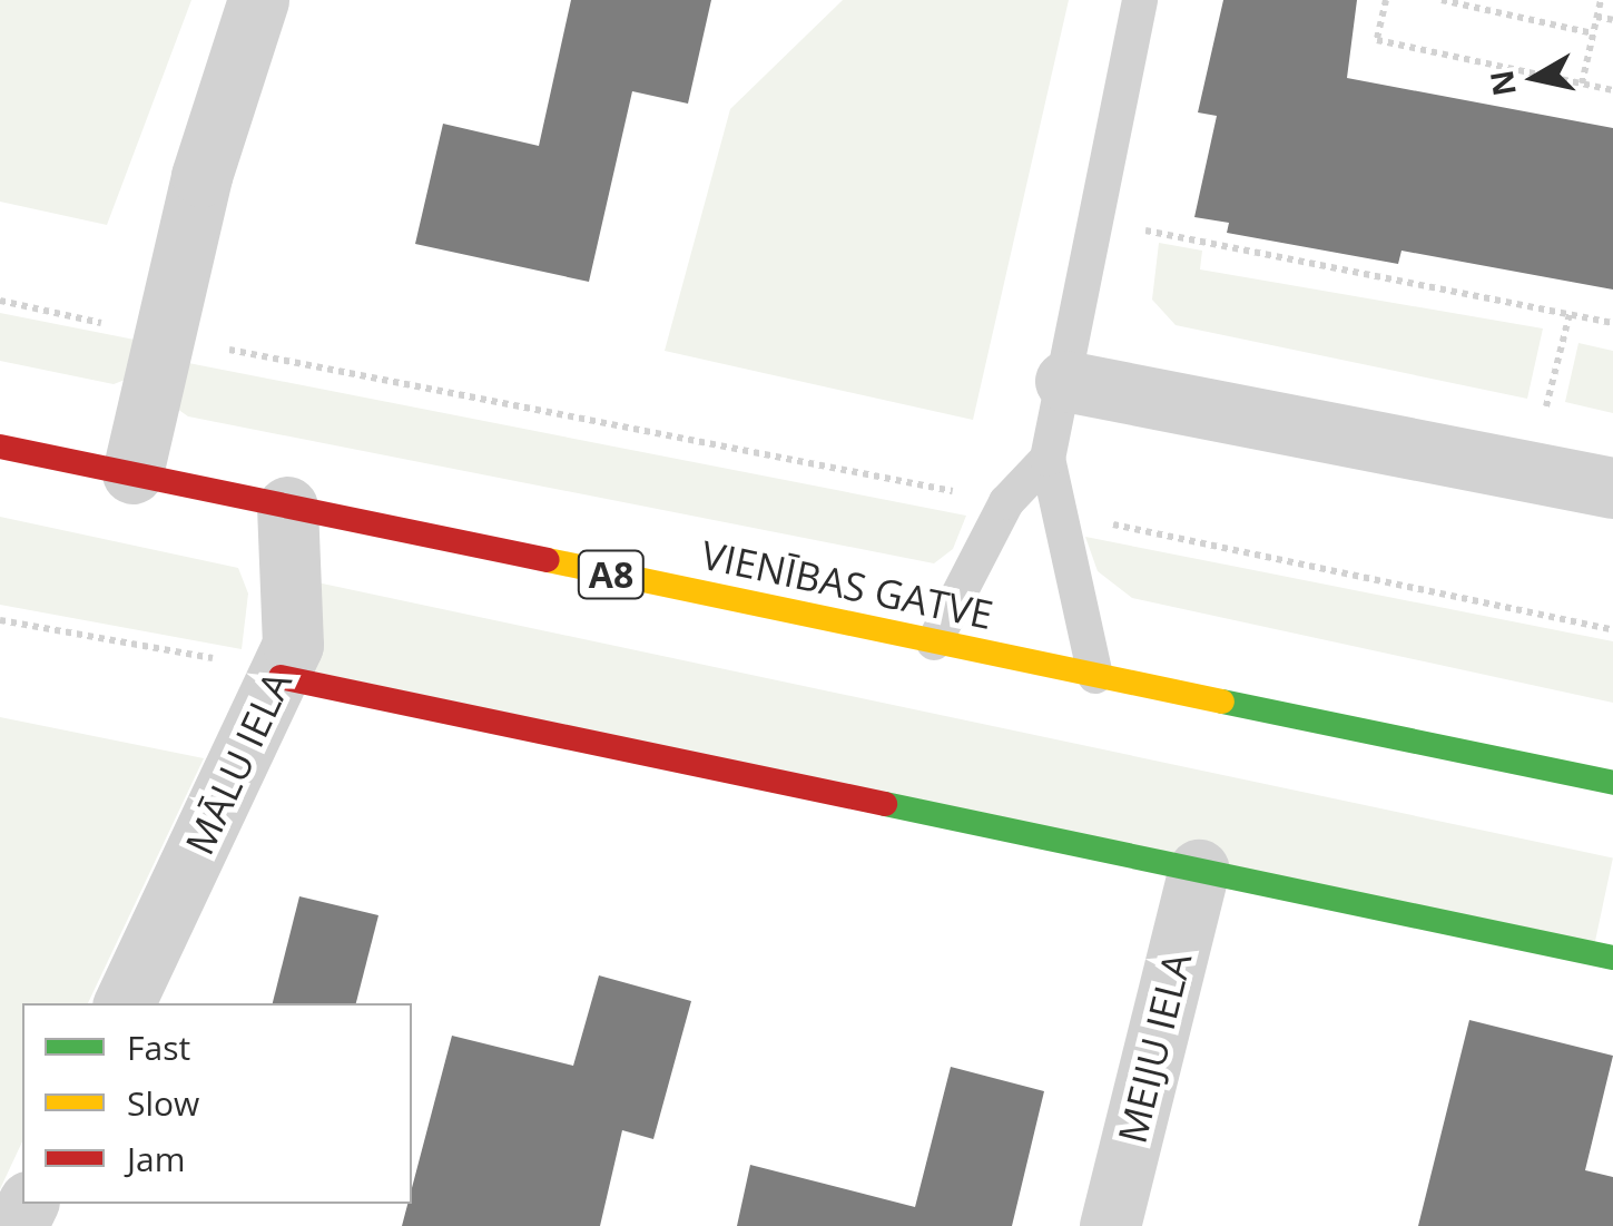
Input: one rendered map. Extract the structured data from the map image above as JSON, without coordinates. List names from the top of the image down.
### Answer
{
  "streets": {
    "main road": ["A8", "VIENĪBAS GATVE"],
    "street": ["MĀLU IELA", "MEIJU IELA"]
  },
  "crossings": [
    ["VIENĪBAS GATVE", "MĀLU IELA"]
  ],
  "legend": ["Fast", "Slow", "Jam"],
  "north": "left"
}
